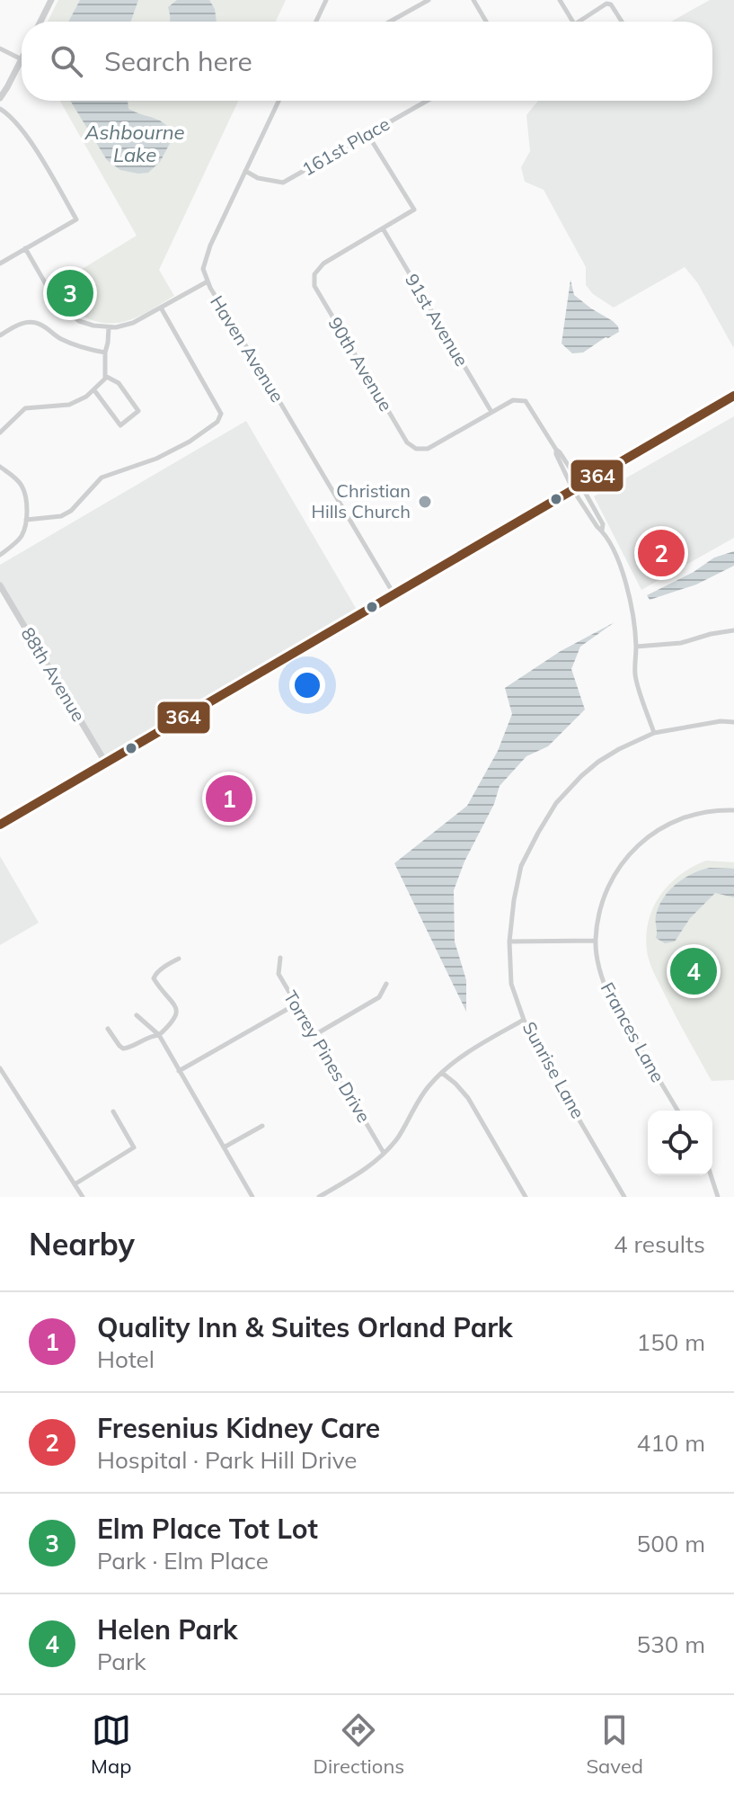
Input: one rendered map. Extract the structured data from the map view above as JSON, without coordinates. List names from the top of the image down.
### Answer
{
  "streets": {
    "street": [
      "161st Place",
      "91st Avenue",
      "Haven Avenue",
      "90th Avenue",
      "88th Avenue",
      "Frances Lane",
      "Torrey Pines Drive",
      "Sunrise Lane"
    ]
  },
  "crossings": [
    ["161st Place", "Haven Avenue"],
    ["91st Avenue", "90th Avenue"]
  ],
  "water": ["Ashbourne Lake"],
  "places": ["Christian Hills Church"],
  "lines": ["transit line 364"],
  "page": {
    "search": "Search here",
    "pins": [
      "3",
      "2",
      "1",
      "4"
    ],
    "heading": ["Nearby", "4 results"],
    "list": [
      {
        "mark": "1",
        "name": "Quality Inn & Suites Orland Park",
        "note": "Hotel",
        "value": "150 m"
      },
      {
        "mark": "2",
        "name": "Fresenius Kidney Care",
        "note": "Hospital · Park Hill Drive",
        "value": "410 m"
      },
      {
        "mark": "3",
        "name": "Elm Place Tot Lot",
        "note": "Park · Elm Place",
        "value": "500 m"
      },
      {
        "mark": "4",
        "name": "Helen Park",
        "note": "Park",
        "value": "530 m"
      }
    ],
    "nav": ["Map", "Directions", "Saved"]
  }
}
